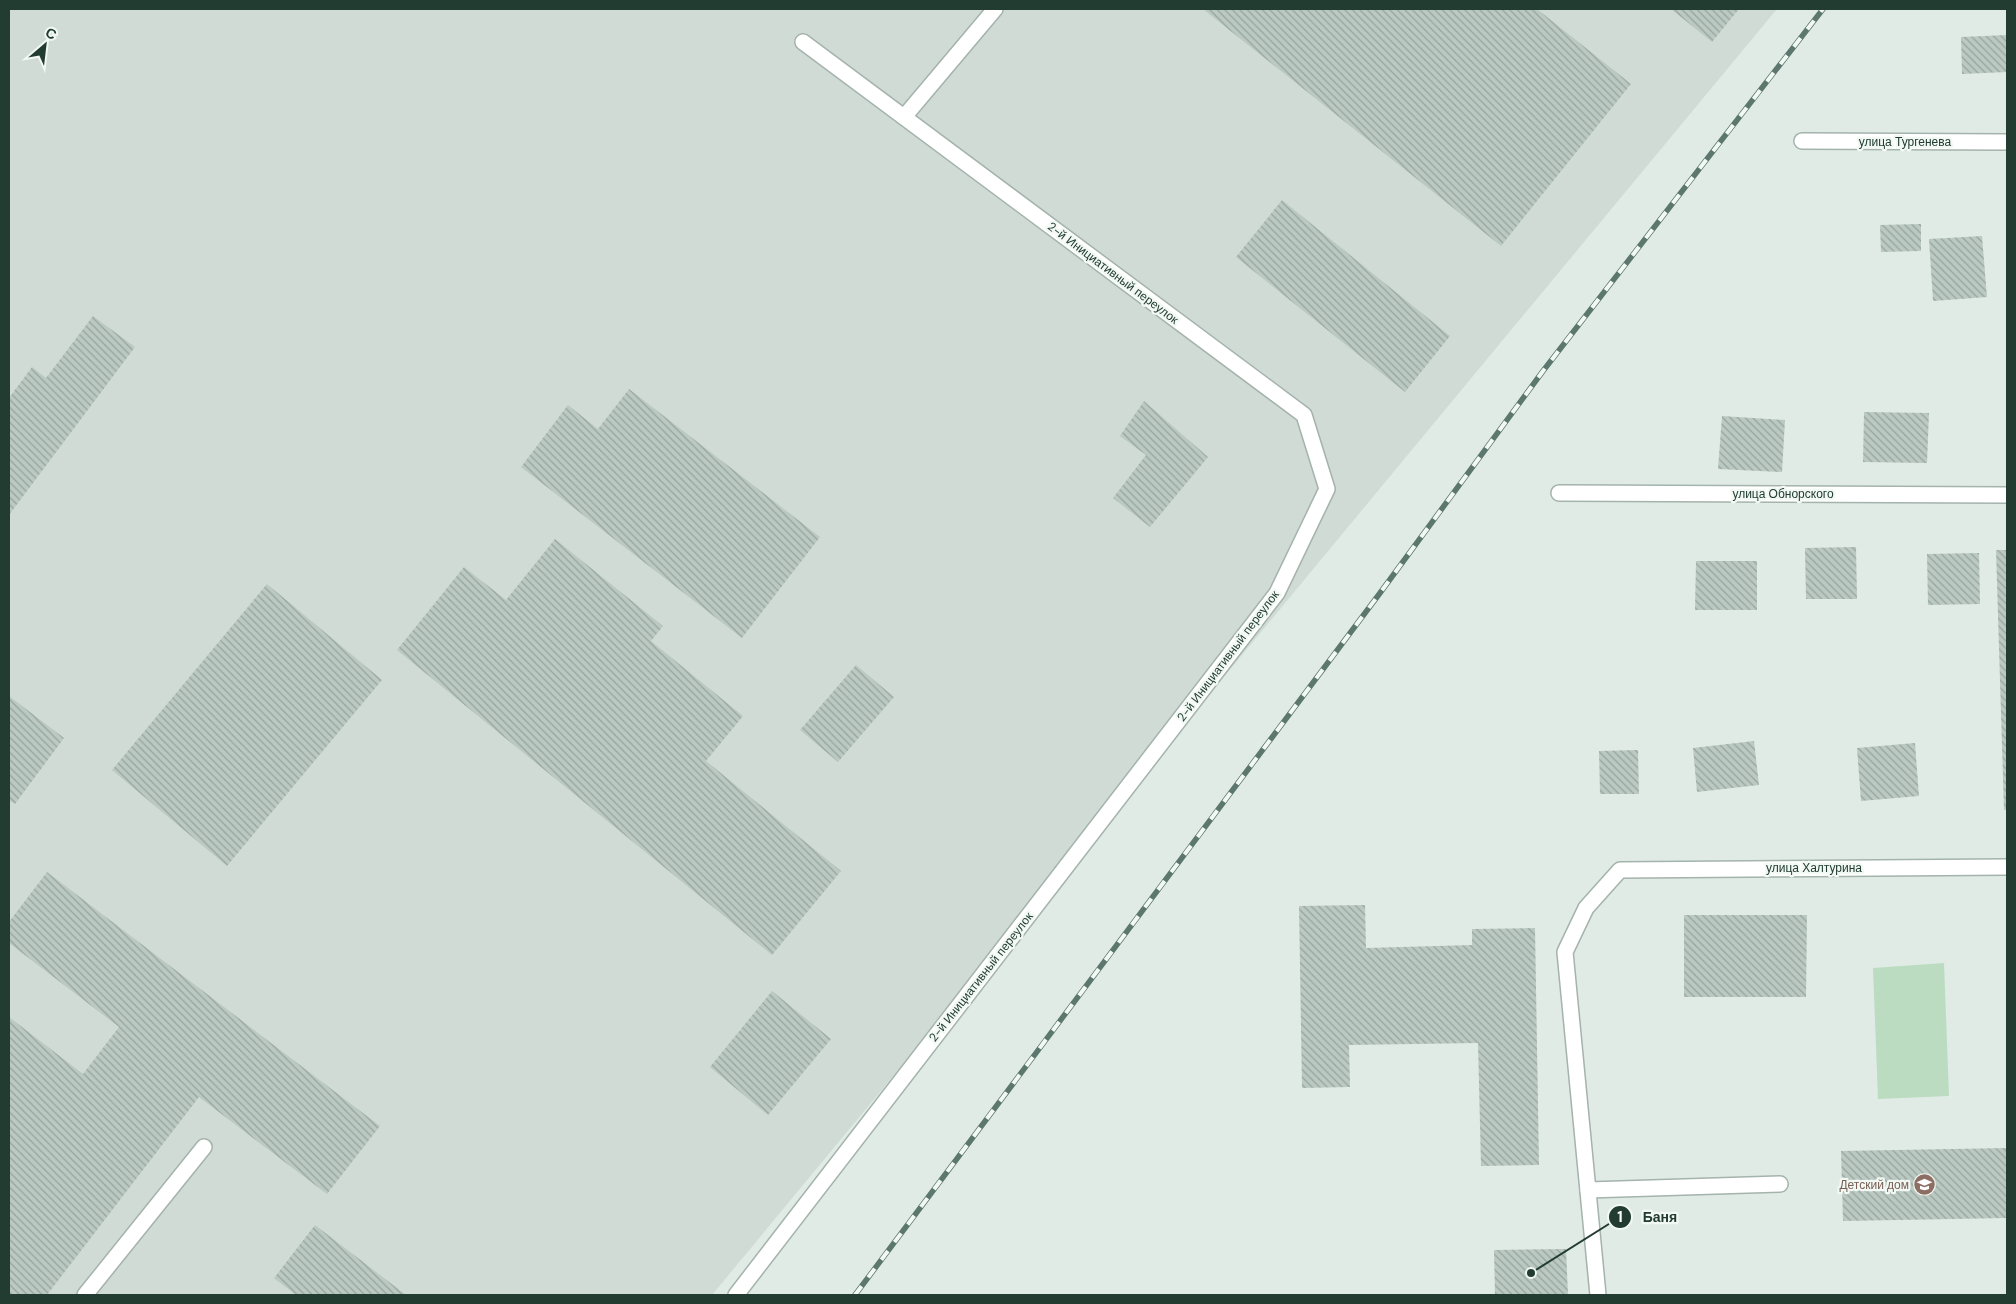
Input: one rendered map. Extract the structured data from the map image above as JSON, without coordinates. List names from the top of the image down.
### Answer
{
  "streets": {
    "street": [
      "улица Тургенева",
      "2-й Инициативный переулок",
      "улица Обнорского",
      "улица Халтурина"
    ]
  },
  "places": {
    "school or university": ["Детский дом"],
    "other": ["Баня"]
  },
  "north": "top right"
}
